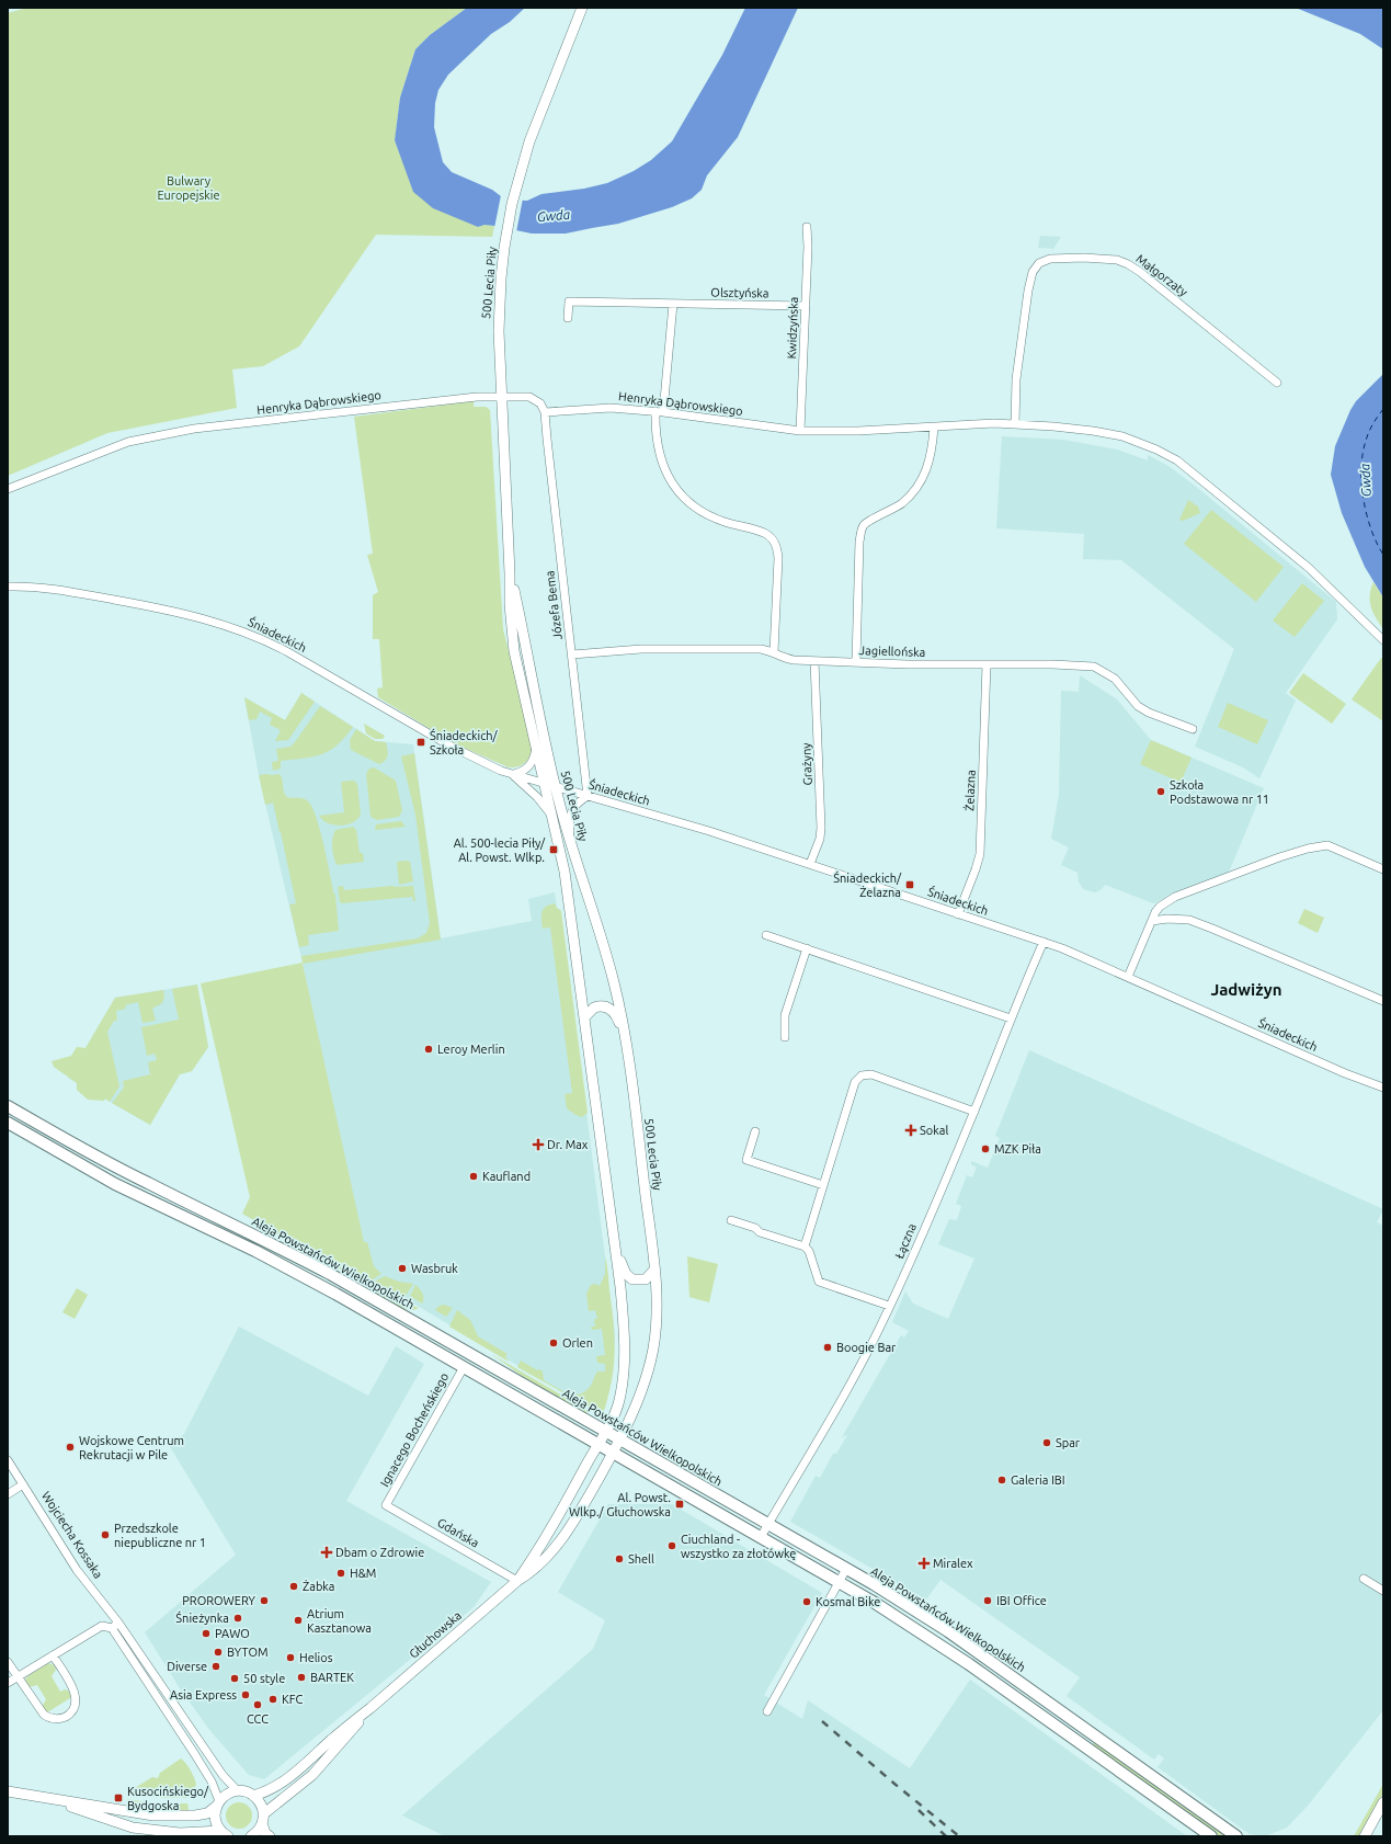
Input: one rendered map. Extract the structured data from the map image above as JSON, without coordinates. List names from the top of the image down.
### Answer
{
  "streets": {
    "main road": ["Aleja Powstańców Wielkopolskich"],
    "street": [
      "Małgorzaty",
      "500 Lecia Piły",
      "Olsztyńska",
      "Kwidzyńska",
      "Henryka Dąbrowskiego",
      "Józefa Bema",
      "Śniadeckich",
      "Jagiellońska",
      "Grażyny",
      "Żelazna",
      "Łączna",
      "Ignacego Bocheńskiego",
      "Gdańska",
      "Wojciecha Kossaka",
      "Głuchowska"
    ]
  },
  "crossings": [
    ["Małgorzaty", "Henryka Dąbrowskiego"],
    ["500 Lecia Piły", "Henryka Dąbrowskiego"],
    ["500 Lecia Piły", "Śniadeckich"],
    ["500 Lecia Piły", "Aleja Powstańców Wielkopolskich"],
    ["500 Lecia Piły", "Głuchowska"],
    ["Olsztyńska", "Kwidzyńska"],
    ["Kwidzyńska", "Henryka Dąbrowskiego"],
    ["Henryka Dąbrowskiego", "Józefa Bema"],
    ["Józefa Bema", "Śniadeckich"],
    ["Józefa Bema", "Jagiellońska"],
    ["Śniadeckich", "Grażyny"],
    ["Śniadeckich", "Żelazna"],
    ["Śniadeckich", "Łączna"],
    ["Jagiellońska", "Grażyny"],
    ["Jagiellońska", "Żelazna"],
    ["Łączna", "Aleja Powstańców Wielkopolskich"],
    ["Aleja Powstańców Wielkopolskich", "Ignacego Bocheńskiego"],
    ["Aleja Powstańców Wielkopolskich", "Głuchowska"],
    ["Ignacego Bocheńskiego", "Gdańska"],
    ["Gdańska", "Głuchowska"]
  ],
  "districts": ["Jadwiżyn"],
  "water": ["Gwda"],
  "parks": ["Bulwary Europejskie"],
  "places": {
    "transit": [
      "Śniadeckich/ Szkoła",
      "Al. 500-lecia Piły/ Al. Powst. Wlkp.",
      "Śniadeckich/ Żelazna",
      "Al. Powst. Wlkp./ Głuchowska",
      "Kusocińskiego/ Bydgoska"
    ],
    "other": [
      "Szkoła Podstawowa nr 11",
      "Leroy Merlin",
      "MZK Piła",
      "Kaufland",
      "Wasbruk",
      "Orlen",
      "Boogie Bar",
      "Spar",
      "Wojskowe Centrum Rekrutacji w Pile",
      "Galeria IBI",
      "Przedszkole niepubliczne nr 1",
      "Ciuchland - wszystko za złotówkę",
      "Shell",
      "H&M",
      "Żabka",
      "PROROWERY",
      "IBI Office",
      "Kosmal Bike",
      "Śnieżynka",
      "Atrium Kasztanowa",
      "PAWO",
      "BYTOM",
      "Helios",
      "Diverse",
      "BARTEK",
      "50 style",
      "Asia Express",
      "KFC",
      "CCC"
    ],
    "health": [
      "Sokal",
      "Dr. Max",
      "Dbam o Zdrowie",
      "Miralex"
    ]
  }
}
